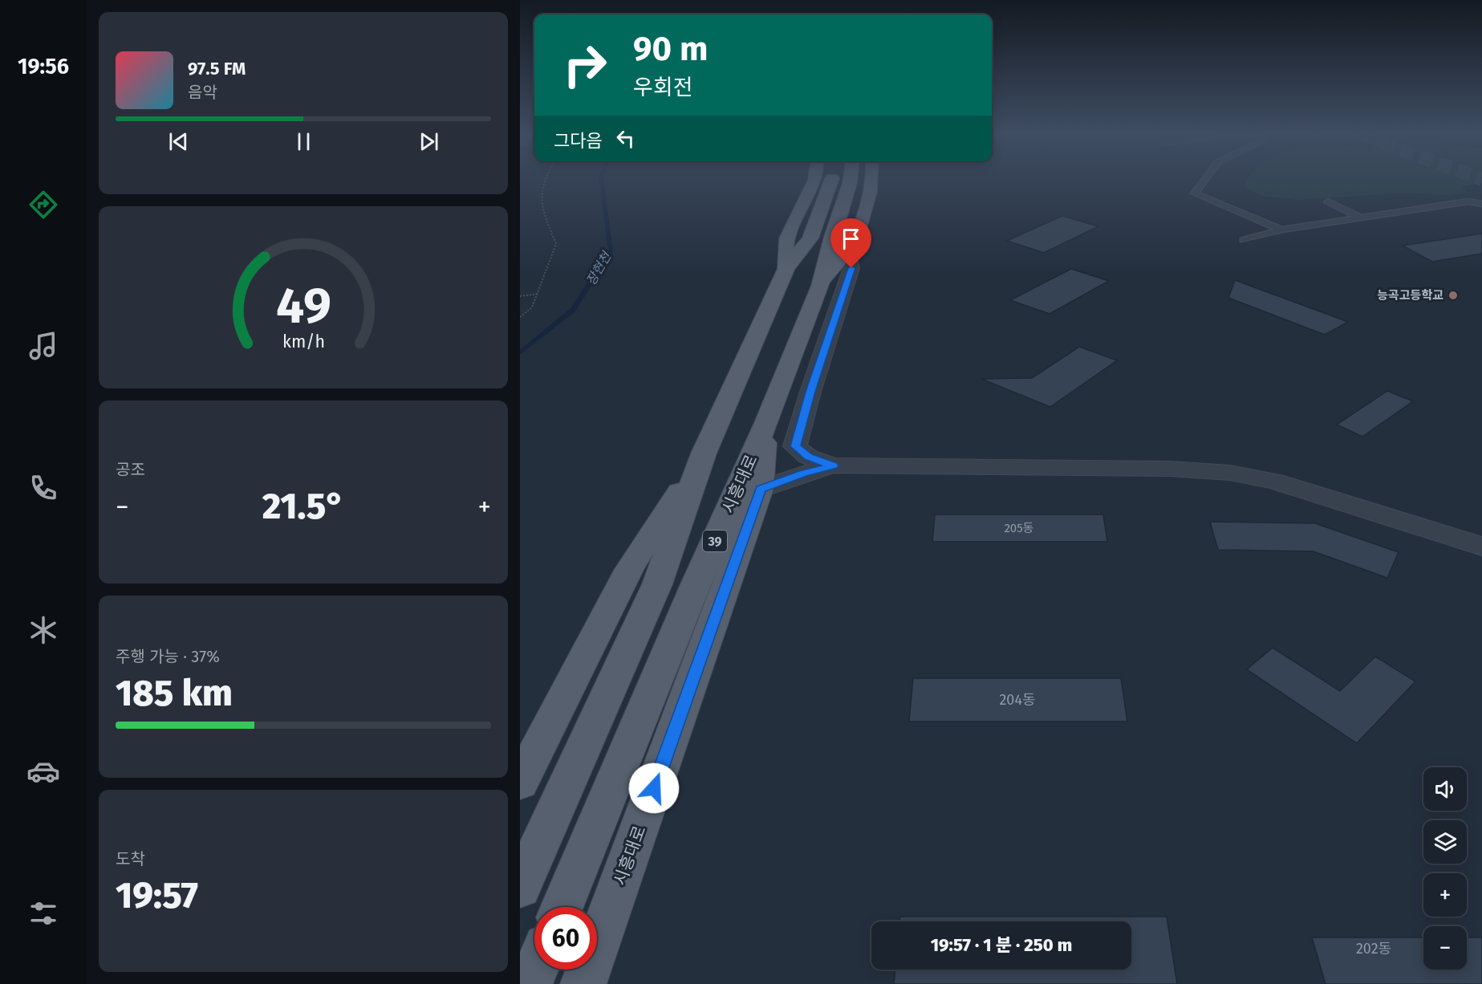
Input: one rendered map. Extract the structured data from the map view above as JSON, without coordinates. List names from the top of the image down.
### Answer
{
  "streets": {
    "main road": ["시흥대로", "39"]
  },
  "water": ["장현천"],
  "places": ["능곡고등학교"],
  "house_numbers": ["205동", "204동", "202동"],
  "page": {
    "tabs": "19:56",
    "turn": ["90 m", "우회전"],
    "song": ["97.5 FM", "음악"],
    "then": "그다음",
    "tile": [
      "공조",
      ["주행 가능 · 37%", "185 km"],
      ["도착", "19:57"]
    ],
    "heat": ["−", "21.5°", "+"],
    "map_buttons": ["+", "−"],
    "limit": "60",
    "trip": "19:57 · 1 분 · 250 m",
    "gauge": ["49", "km/h"]
  }
}
